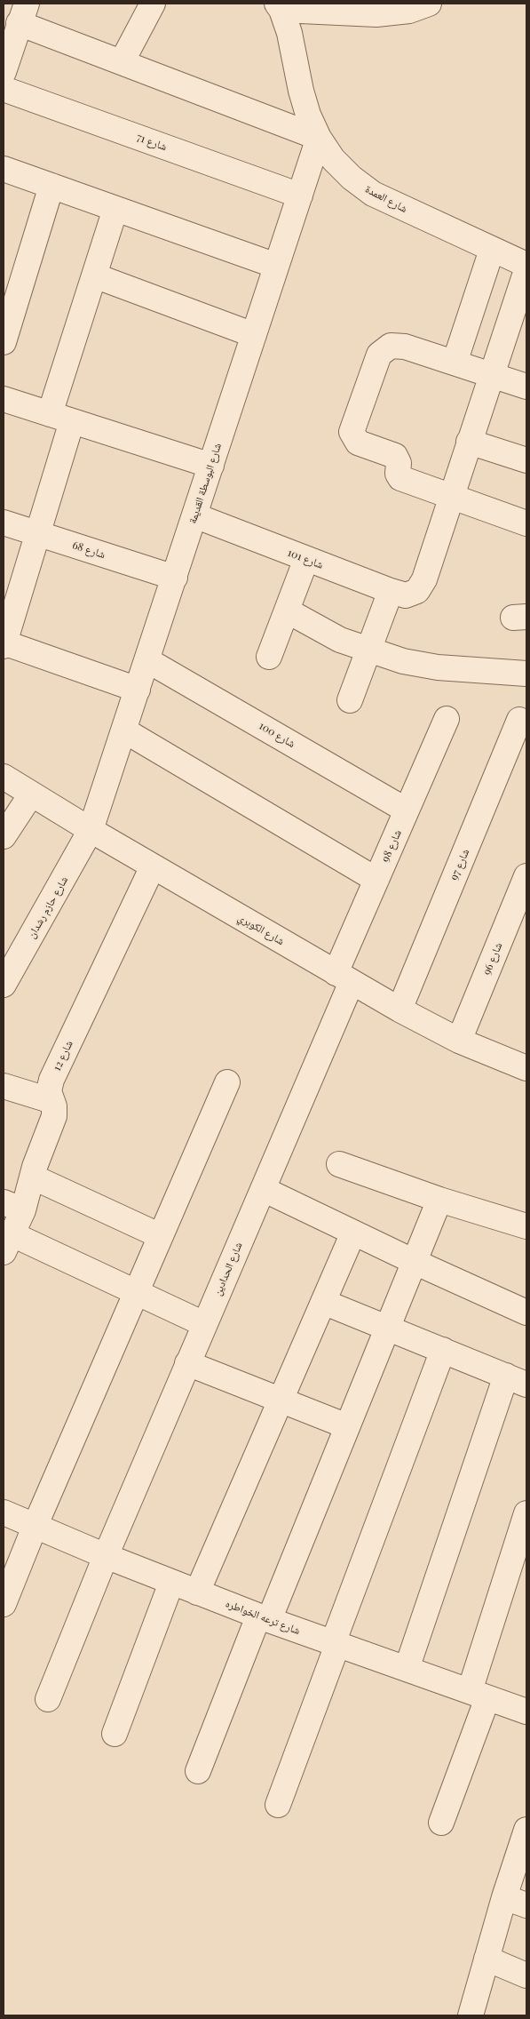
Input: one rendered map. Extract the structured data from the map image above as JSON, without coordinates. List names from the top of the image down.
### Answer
{
  "streets": {
    "street": [
      "شارع 71",
      "شارع العمدة",
      "شارع البوسطة القديمة",
      "شارع 68",
      "شارع 101",
      "شارع 100",
      "شارع 98",
      "شارع 97",
      "شارع حازم رشدان",
      "شارع الكوبري",
      "شارع 96",
      "شارع 12",
      "شارع الحدادين",
      "شارع ترعه الخواطره"
    ]
  },
  "crossings": [
    ["شارع 71", "شارع البوسطة القديمة"],
    ["شارع العمدة", "شارع البوسطة القديمة"],
    ["شارع البوسطة القديمة", "شارع 68"],
    ["شارع البوسطة القديمة", "شارع 101"],
    ["شارع البوسطة القديمة", "شارع 100"],
    ["شارع البوسطة القديمة", "شارع حازم رشدان"],
    ["شارع البوسطة القديمة", "شارع الكوبري"],
    ["شارع 100", "شارع 98"],
    ["شارع 98", "شارع الكوبري"],
    ["شارع 98", "شارع الحدادين"],
    ["شارع 97", "شارع الكوبري"],
    ["شارع حازم رشدان", "شارع الكوبري"],
    ["شارع الكوبري", "شارع 96"],
    ["شارع الكوبري", "شارع 12"],
    ["شارع الكوبري", "شارع الحدادين"],
    ["شارع الحدادين", "شارع ترعه الخواطره"]
  ]
}
